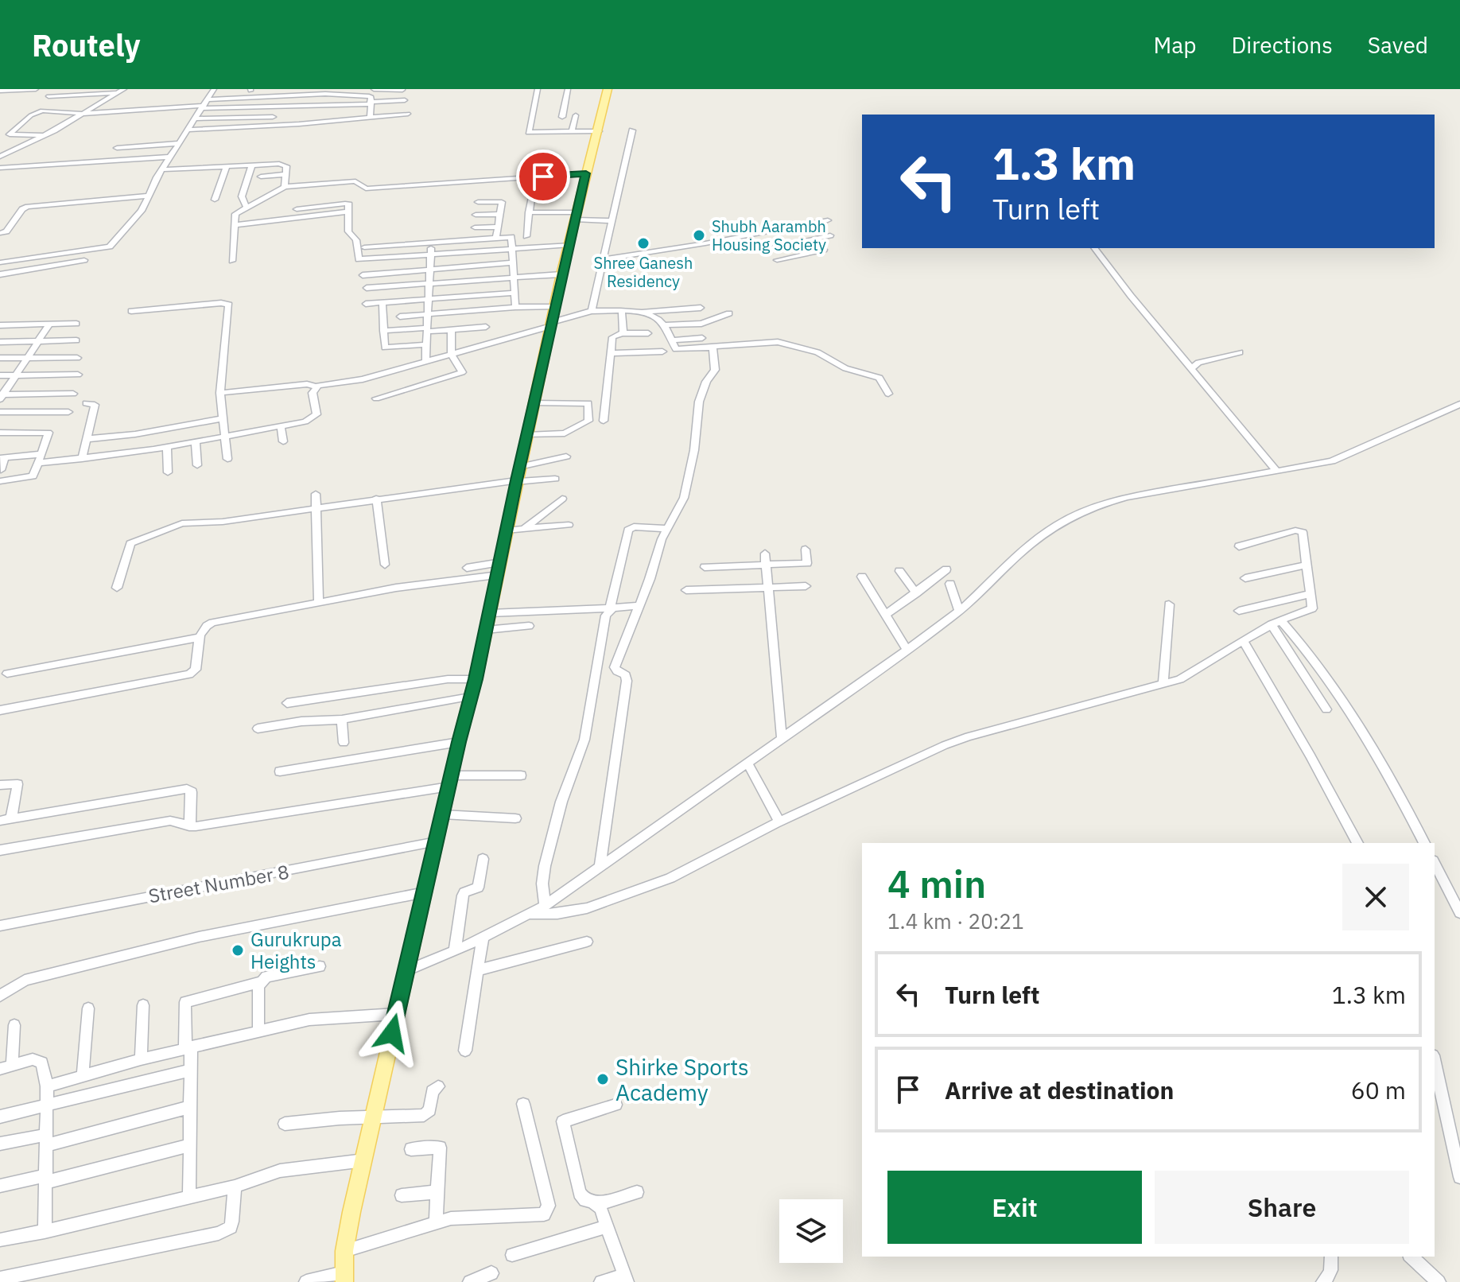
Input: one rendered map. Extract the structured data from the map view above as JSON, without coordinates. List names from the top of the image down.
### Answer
{
  "streets": {
    "street": ["Street Number 8"]
  },
  "places": [
    "Shubh Aarambh Housing Society",
    "Shree Ganesh Residency",
    "Gurukrupa Heights",
    "Shirke Sports Academy"
  ],
  "page": {
    "header": "Routely",
    "nav": ["Map", "Directions", "Saved"],
    "turn": ["1.3 km", "Turn left"],
    "heading": ["4 min", "1.4 km · 20:21"],
    "list": [
      {
        "name": "Turn left",
        "value": "1.3 km"
      },
      {
        "name": "Arrive at destination",
        "value": "60 m"
      }
    ],
    "buttons": ["Exit", "Share"]
  }
}
